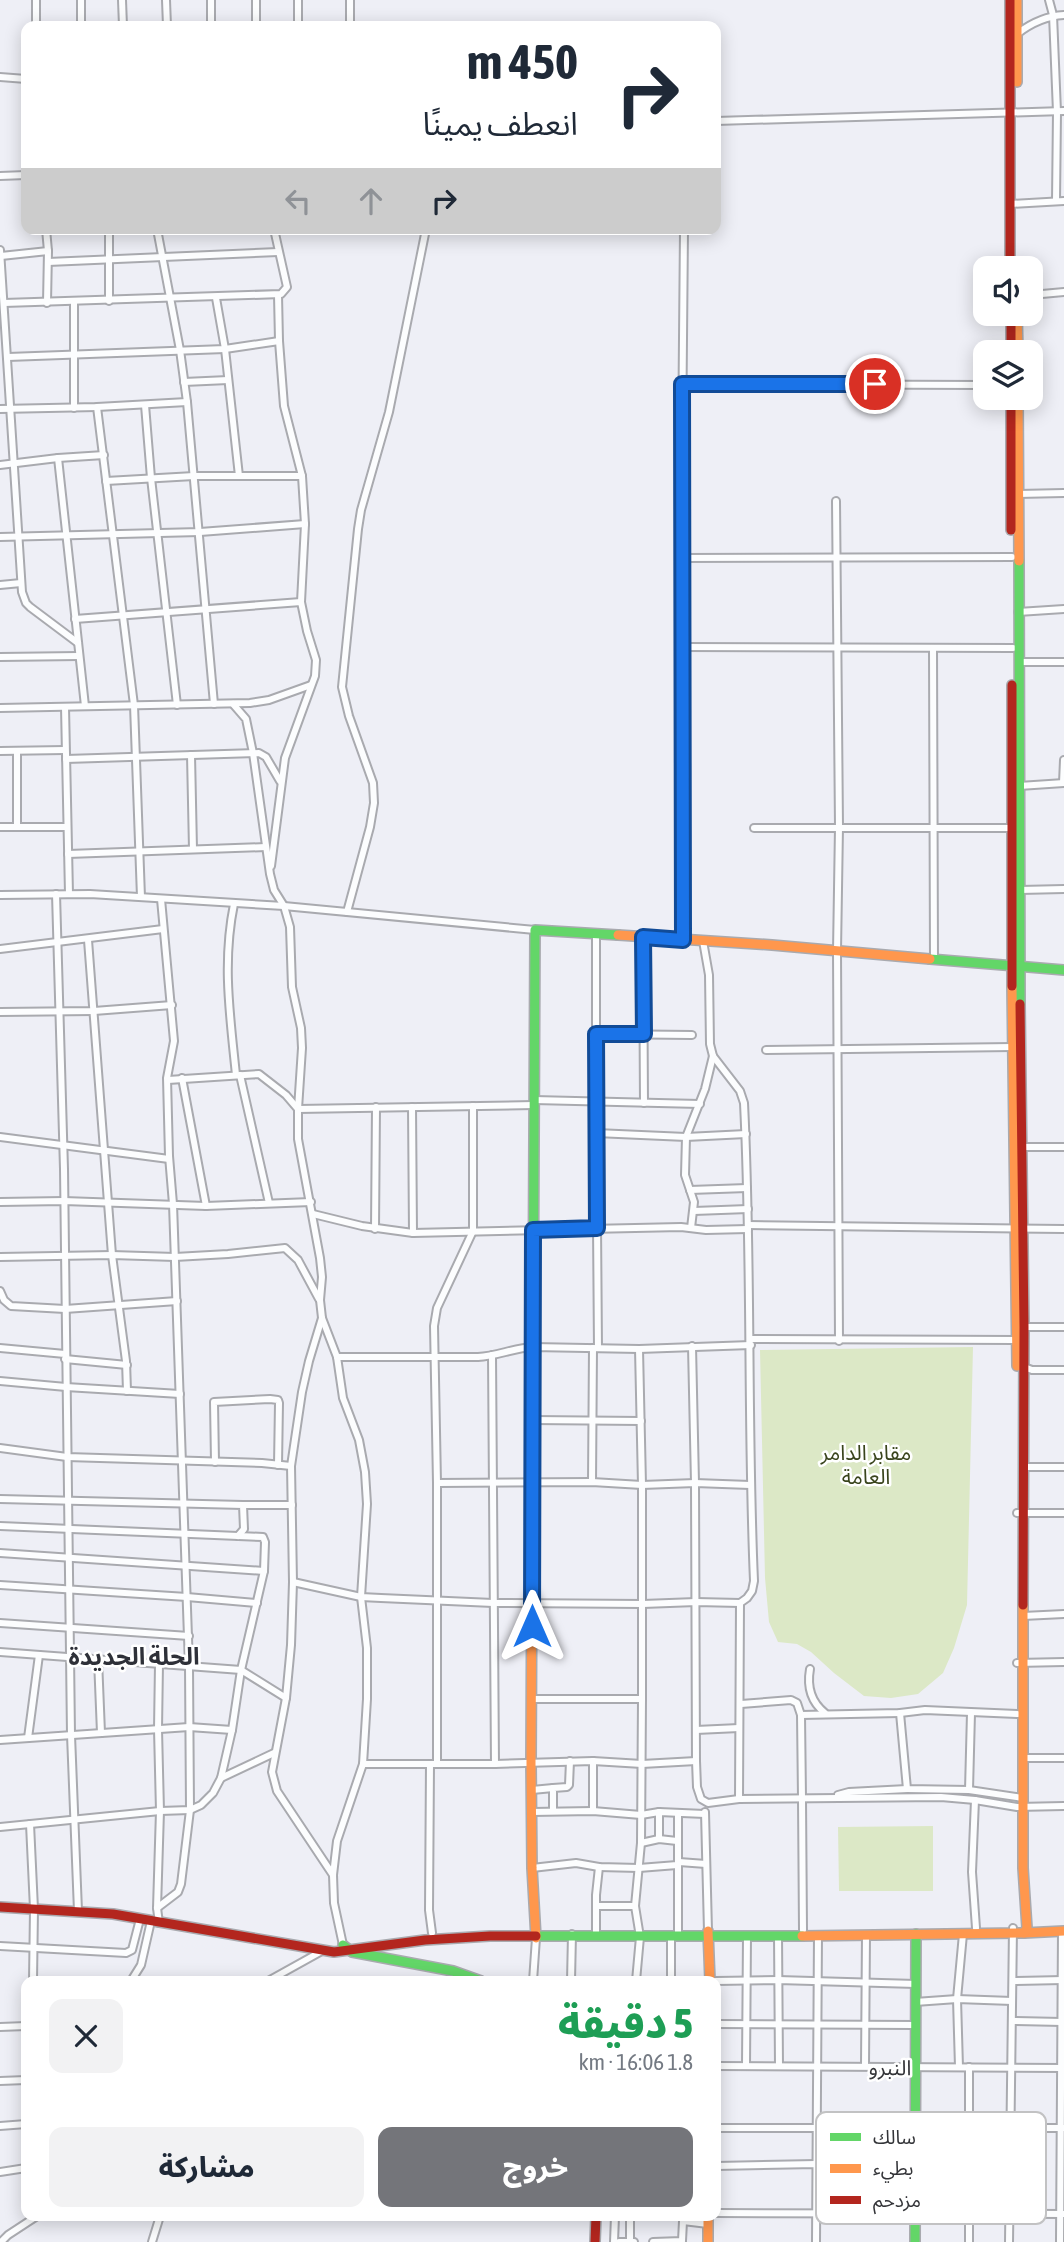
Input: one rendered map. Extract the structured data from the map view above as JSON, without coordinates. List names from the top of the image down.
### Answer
{
  "streets": {
    "street": ["النبرو"]
  },
  "districts": ["الحلة الجديدة"],
  "parks": ["مقابر الدامر العامة"],
  "legend": ["سالك", "بطيء", "مزدحم"],
  "page": {
    "turn": ["450 m", "انعطف يمينًا"],
    "heading": ["5 دقيقة", "1.8 km · 16:06"],
    "buttons": ["خروج", "مشاركة"]
  }
}
